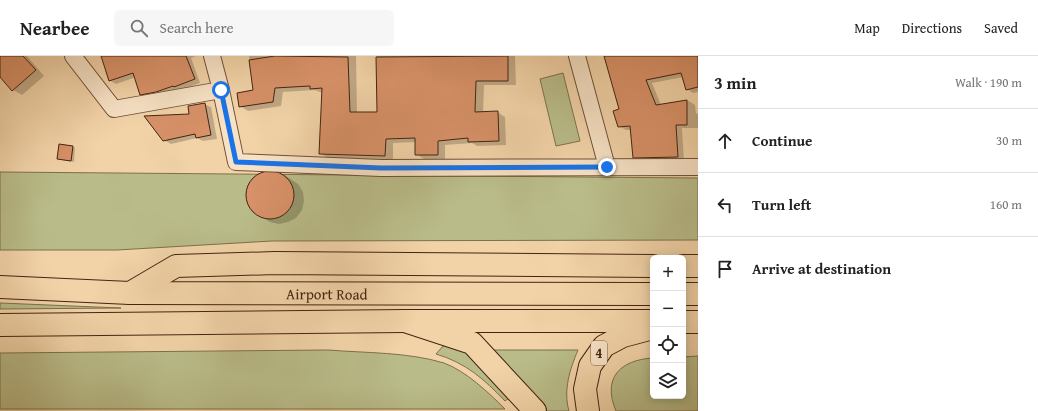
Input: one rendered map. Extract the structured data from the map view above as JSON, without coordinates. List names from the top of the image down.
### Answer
{
  "streets": {
    "main road": ["Airport Road", "4"]
  },
  "page": {
    "header": "Nearbee",
    "search": "Search here",
    "nav": ["Map", "Directions", "Saved"],
    "heading": ["3 min", "Walk · 190 m"],
    "list": [
      ["Continue", "30 m"],
      ["Turn left", "160 m"],
      "Arrive at destination"
    ],
    "map_buttons": ["+", "−"]
  }
}
